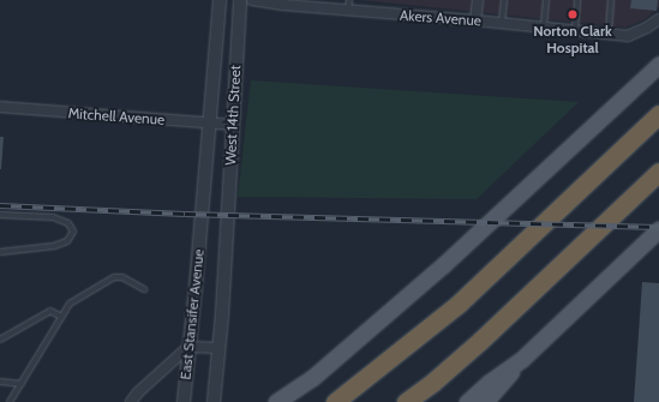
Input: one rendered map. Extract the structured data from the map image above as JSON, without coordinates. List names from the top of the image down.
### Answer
{
  "streets": {
    "street": [
      "Akers Avenue",
      "West 14th Street",
      "Mitchell Avenue",
      "East Stansifer Avenue"
    ]
  },
  "crossings": [
    ["West 14th Street", "Mitchell Avenue"],
    ["West 14th Street", "East Stansifer Avenue"]
  ],
  "places": ["Norton Clark Hospital"]
}
